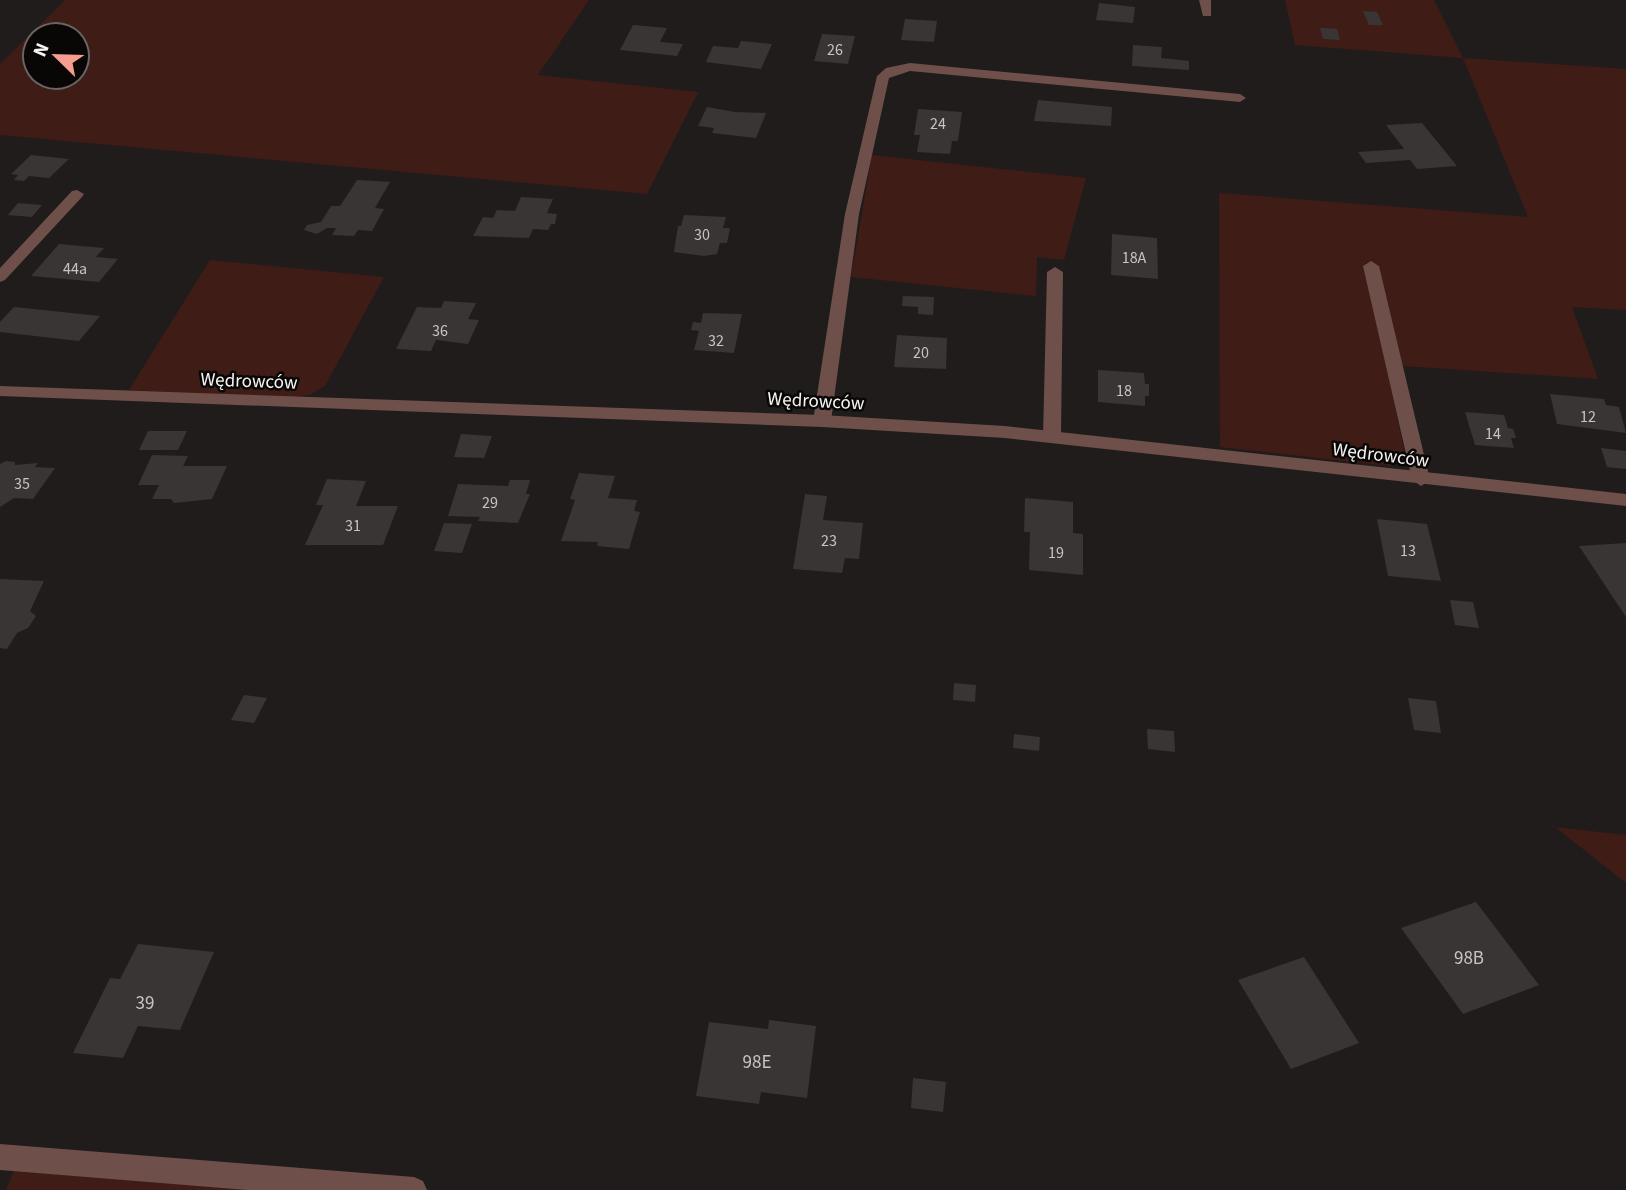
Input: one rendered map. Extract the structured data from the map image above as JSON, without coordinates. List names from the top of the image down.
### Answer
{
  "streets": {
    "street": ["Wędrowców"]
  },
  "house_numbers": [
    "26",
    "24",
    "30",
    "18A",
    "44a",
    "36",
    "32",
    "20",
    "18",
    "12",
    "14",
    "35",
    "29",
    "31",
    "23",
    "13",
    "19",
    "98B",
    "39",
    "98E"
  ],
  "north": "top left"
}
